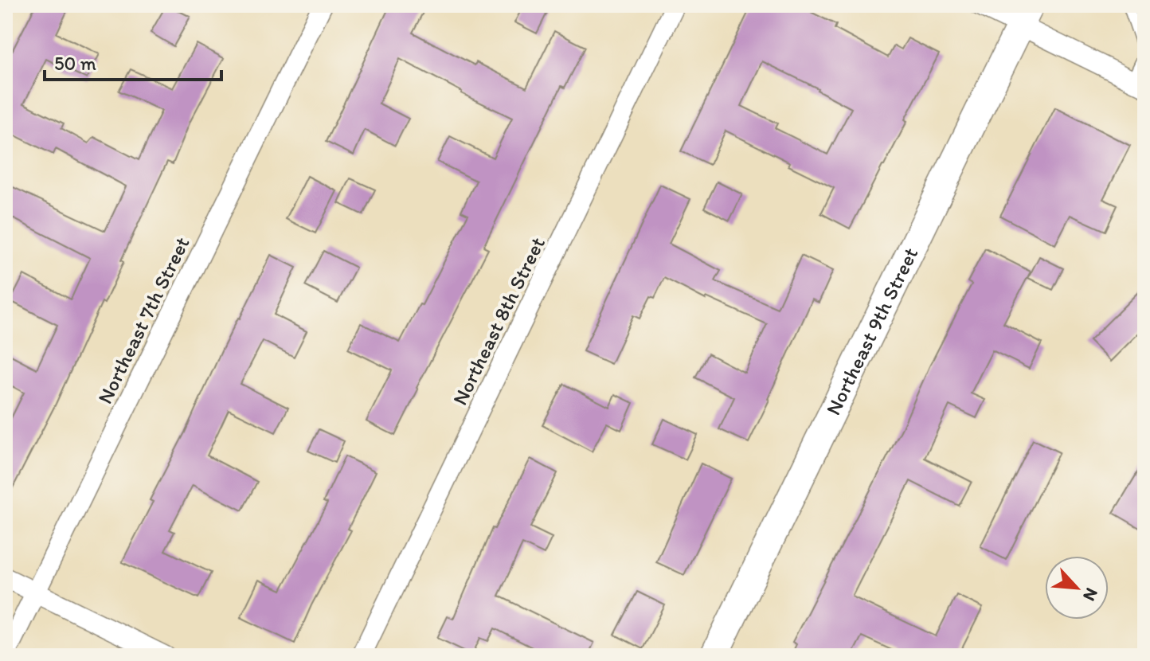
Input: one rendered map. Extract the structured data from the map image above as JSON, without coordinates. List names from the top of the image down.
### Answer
{
  "streets": {
    "street": ["Northeast 7th Street", "Northeast 8th Street", "Northeast 9th Street"]
  },
  "scale_bar": "50 m",
  "north": "bottom right"
}
